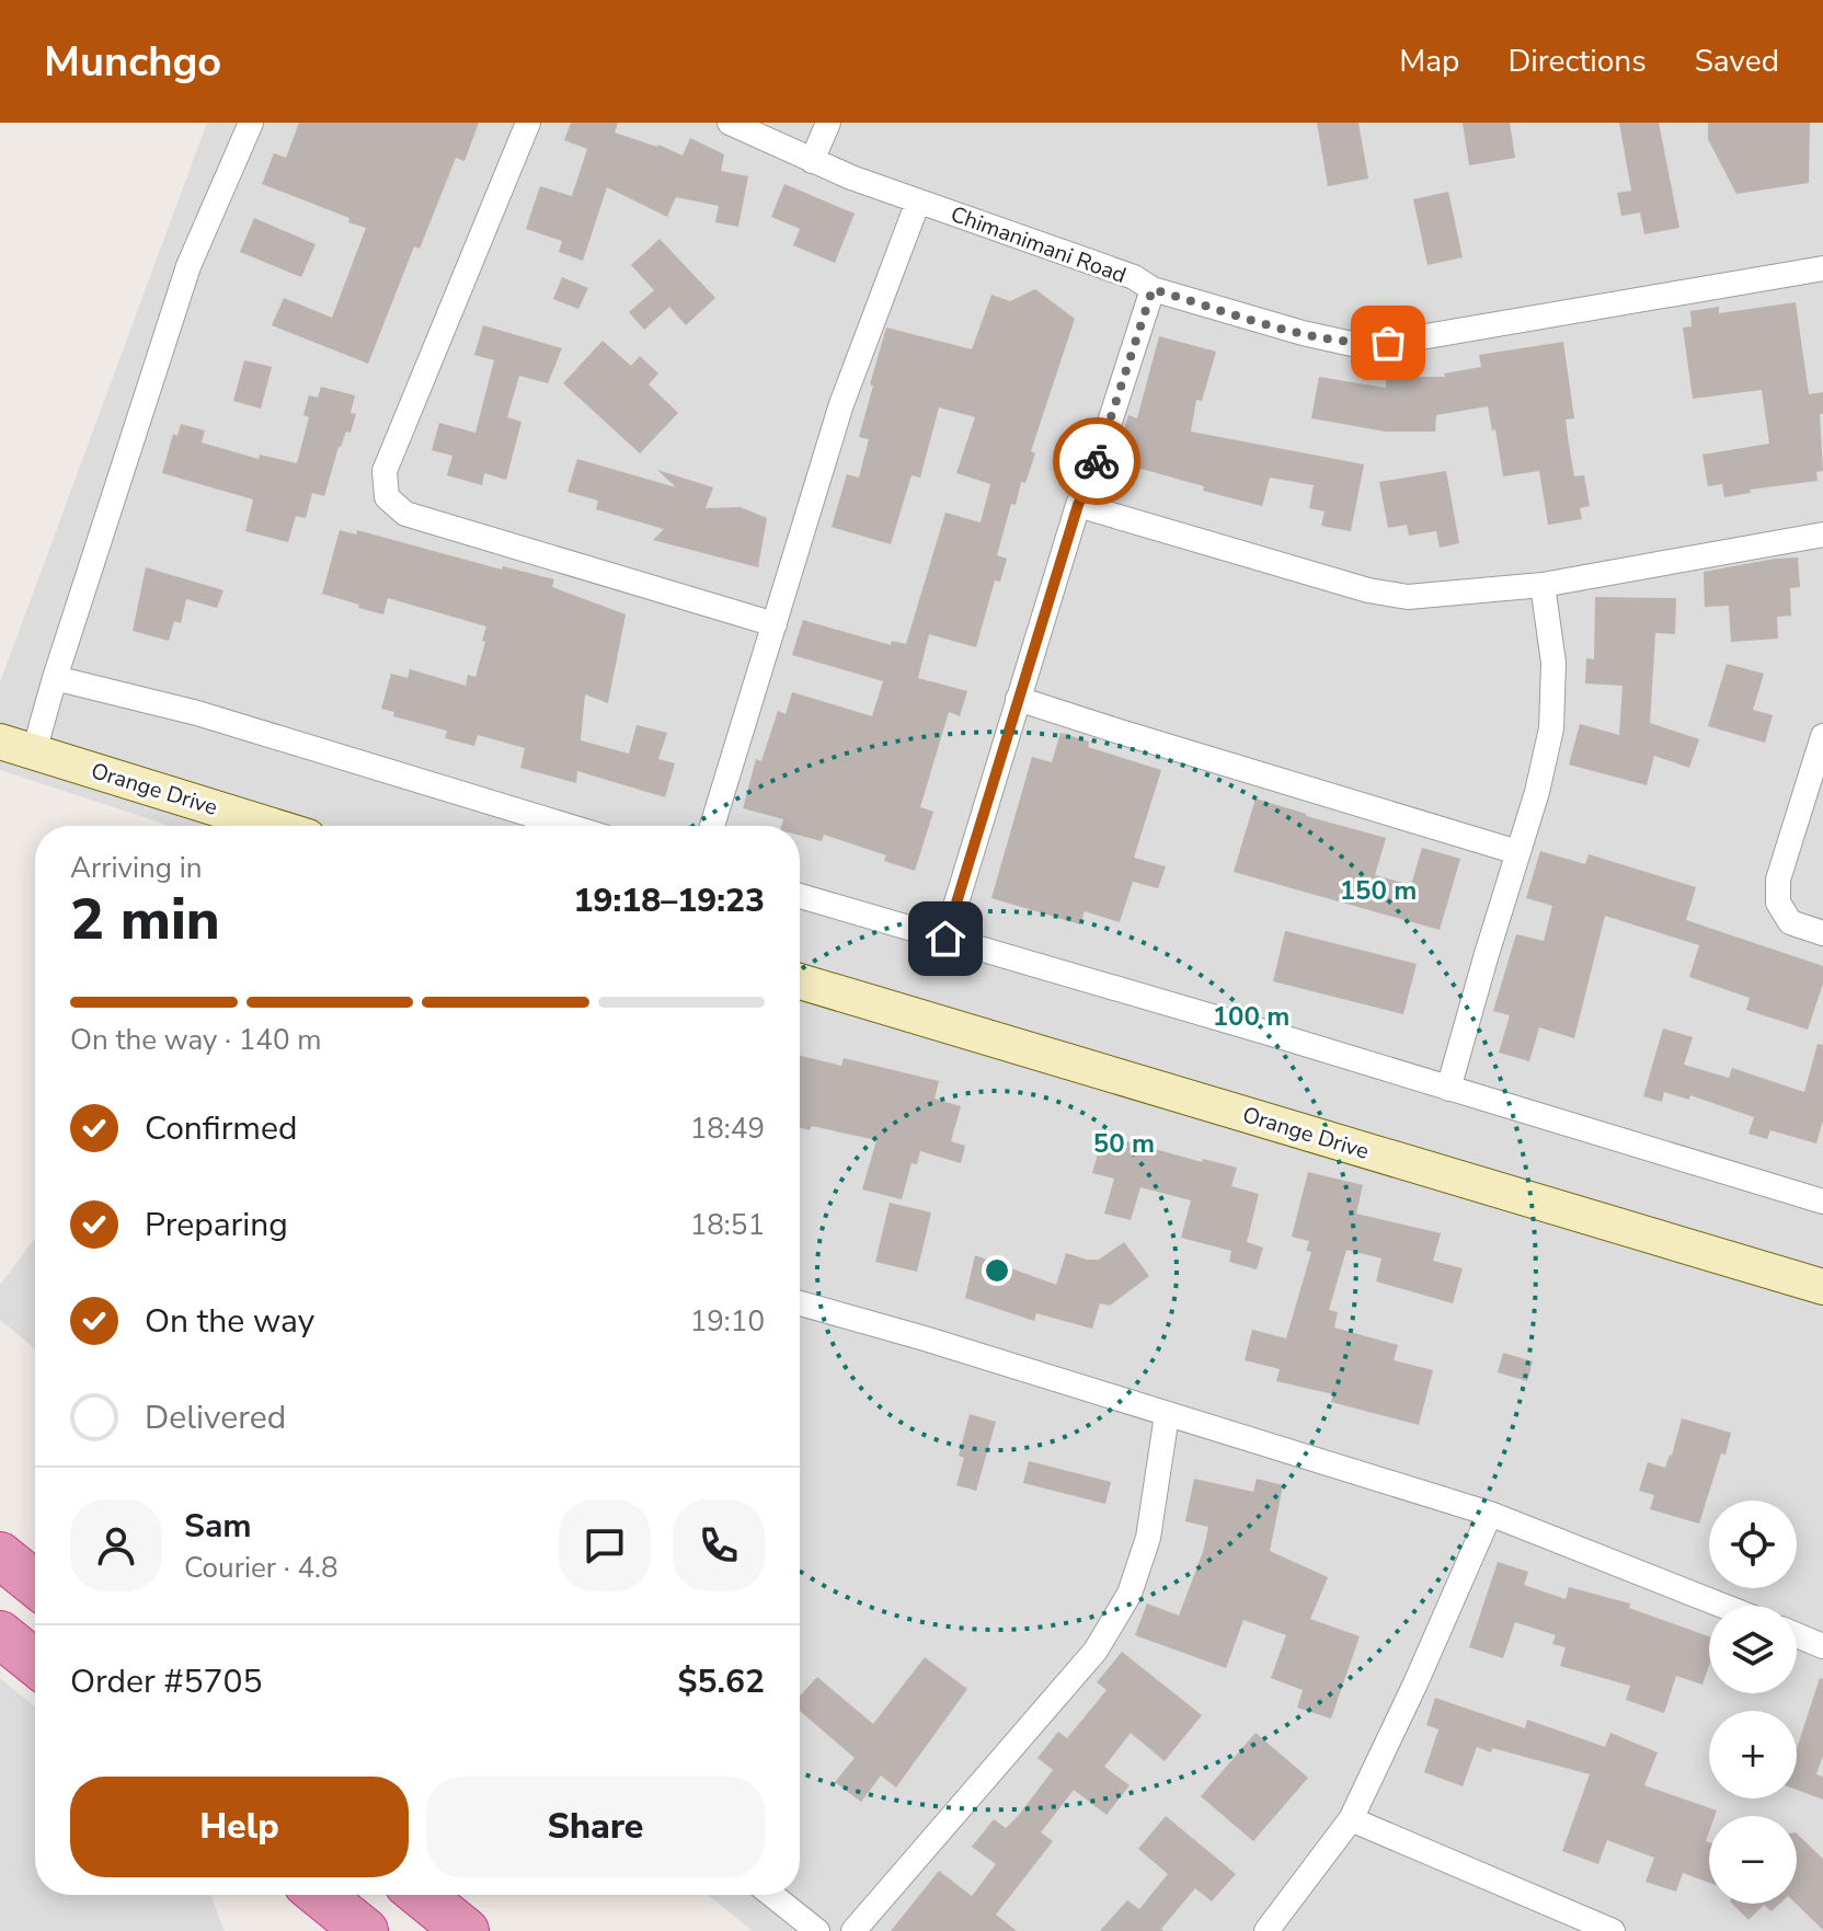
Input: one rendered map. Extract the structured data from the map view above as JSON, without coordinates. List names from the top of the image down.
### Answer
{
  "streets": {
    "street": ["Chimanimani Road", "Orange Drive"]
  },
  "page": {
    "header": "Munchgo",
    "nav": ["Map", "Directions", "Saved"],
    "heading": ["2 min", "Arriving in", "19:18–19:23"],
    "panel": [
      "Sam",
      "Courier · 4.8",
      "Order #5705",
      "$5.62"
    ],
    "bar": "On the way · 140 m",
    "list": [
      ["Confirmed", "18:49"],
      ["Preparing", "18:51"],
      ["On the way", "19:10"],
      "Delivered"
    ],
    "map_buttons": ["+", "−"],
    "buttons": ["Help", "Share"]
  },
  "rings": ["150 m", "100 m", "50 m"]
}
